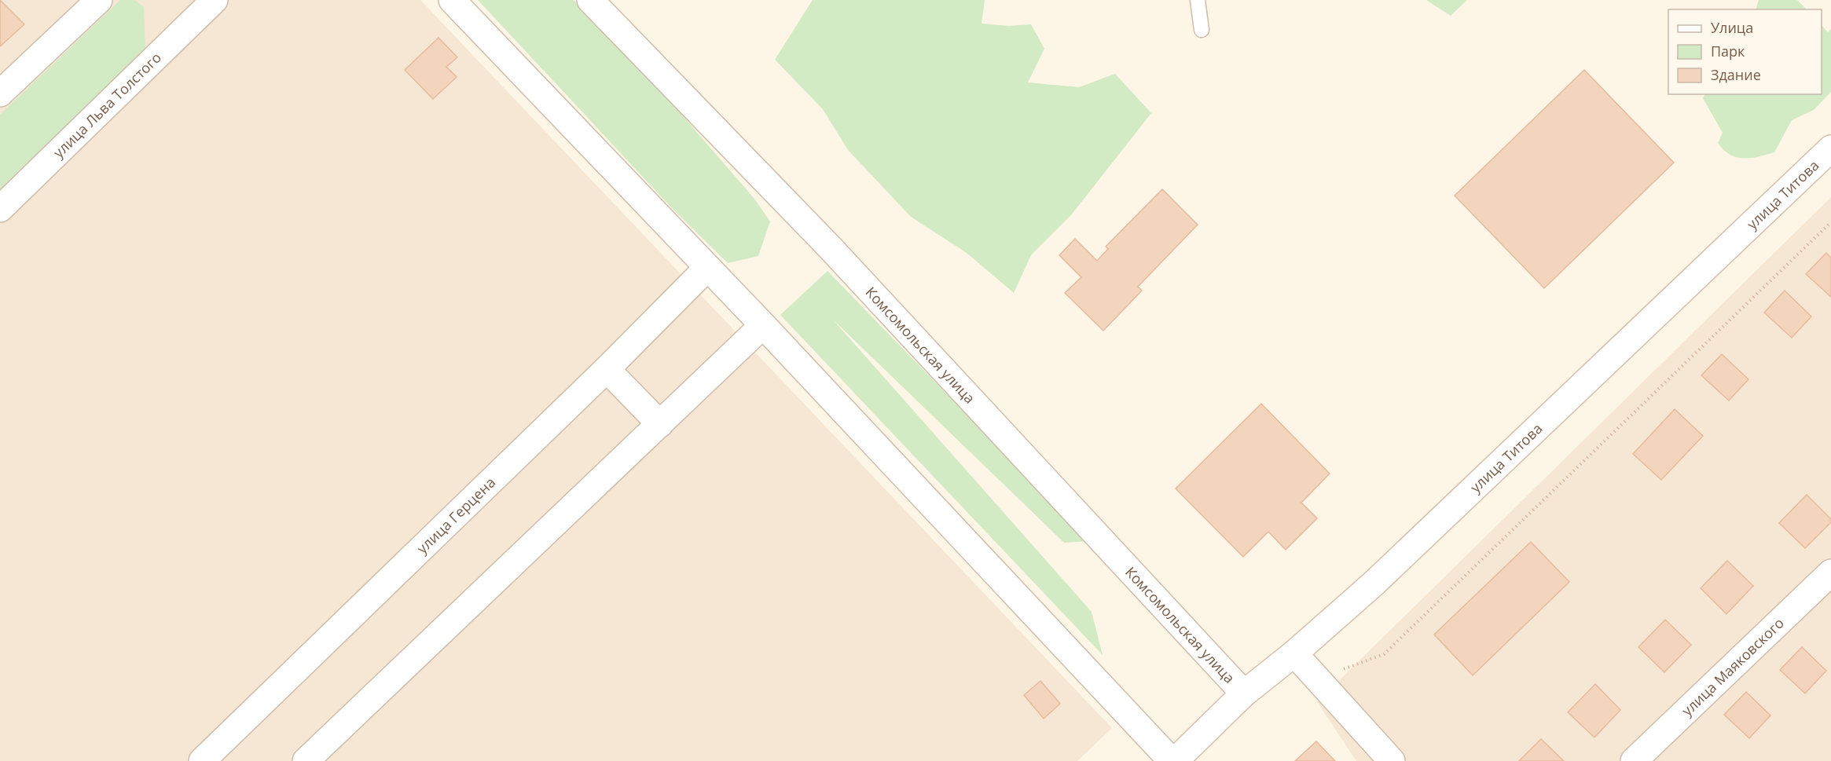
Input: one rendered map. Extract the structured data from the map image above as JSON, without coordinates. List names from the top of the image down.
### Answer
{
  "streets": {
    "street": [
      "улица Льва Толстого",
      "улица Титова",
      "Комсомольская улица",
      "улица Герцена",
      "улица Маяковского"
    ]
  },
  "crossings": [
    ["улица Титова", "Комсомольская улица"]
  ],
  "legend": ["Улица", "Парк", "Здание"]
}
